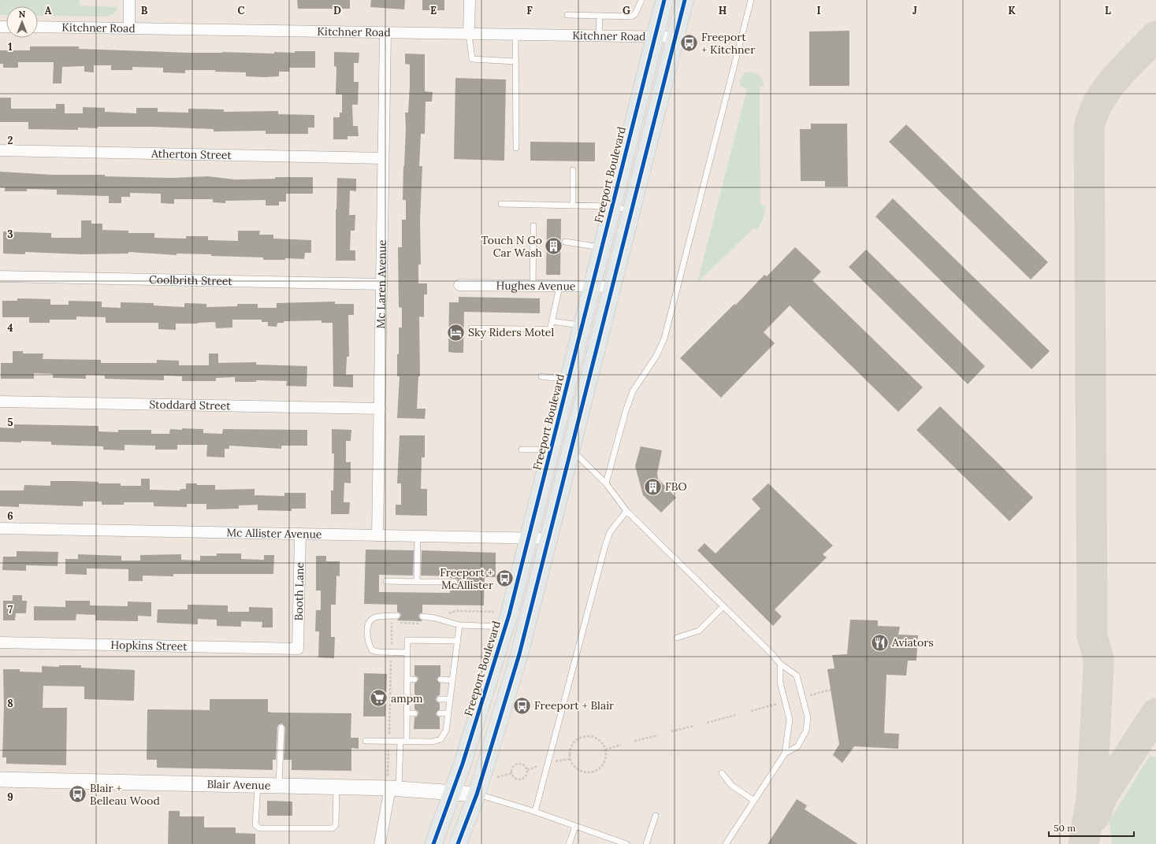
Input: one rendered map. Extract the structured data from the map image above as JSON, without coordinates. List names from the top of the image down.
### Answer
{
  "streets": {
    "main road": ["Freeport Boulevard"],
    "street": [
      "Kitchner Road",
      "Atherton Street",
      "Coolbrith Street",
      "Mc Laren Avenue",
      "Hughes Avenue",
      "Stoddard Street",
      "Mc Allister Avenue",
      "Booth Lane",
      "Hopkins Street",
      "Blair Avenue"
    ]
  },
  "crossings": [
    ["Kitchner Road", "Freeport Boulevard"],
    ["Kitchner Road", "Mc Laren Avenue"],
    ["Atherton Street", "Mc Laren Avenue"],
    ["Freeport Boulevard", "Hughes Avenue"],
    ["Freeport Boulevard", "Mc Allister Avenue"],
    ["Freeport Boulevard", "Blair Avenue"],
    ["Coolbrith Street", "Mc Laren Avenue"],
    ["Mc Laren Avenue", "Stoddard Street"],
    ["Mc Laren Avenue", "Mc Allister Avenue"],
    ["Mc Allister Avenue", "Booth Lane"],
    ["Booth Lane", "Hopkins Street"]
  ],
  "places": {
    "bus stop": [
      "Freeport + Kitchner",
      "Freeport + McAllister",
      "Freeport + Blair",
      "Blair + Belleau Wood"
    ],
    "building": ["Touch N Go Car Wash", "FBO"],
    "hotel": ["Sky Riders Motel"],
    "restaurant": ["Aviators"],
    "supermarket": ["ampm"]
  },
  "scale_bar": "50 m",
  "north": "top",
  "grid": {
    "columns": [
      "A",
      "B",
      "C",
      "D",
      "E",
      "F",
      "G",
      "H",
      "I",
      "J",
      "K",
      "L"
    ],
    "rows": [
      "1",
      "2",
      "3",
      "4",
      "5",
      "6",
      "7",
      "8",
      "9"
    ]
  }
}
